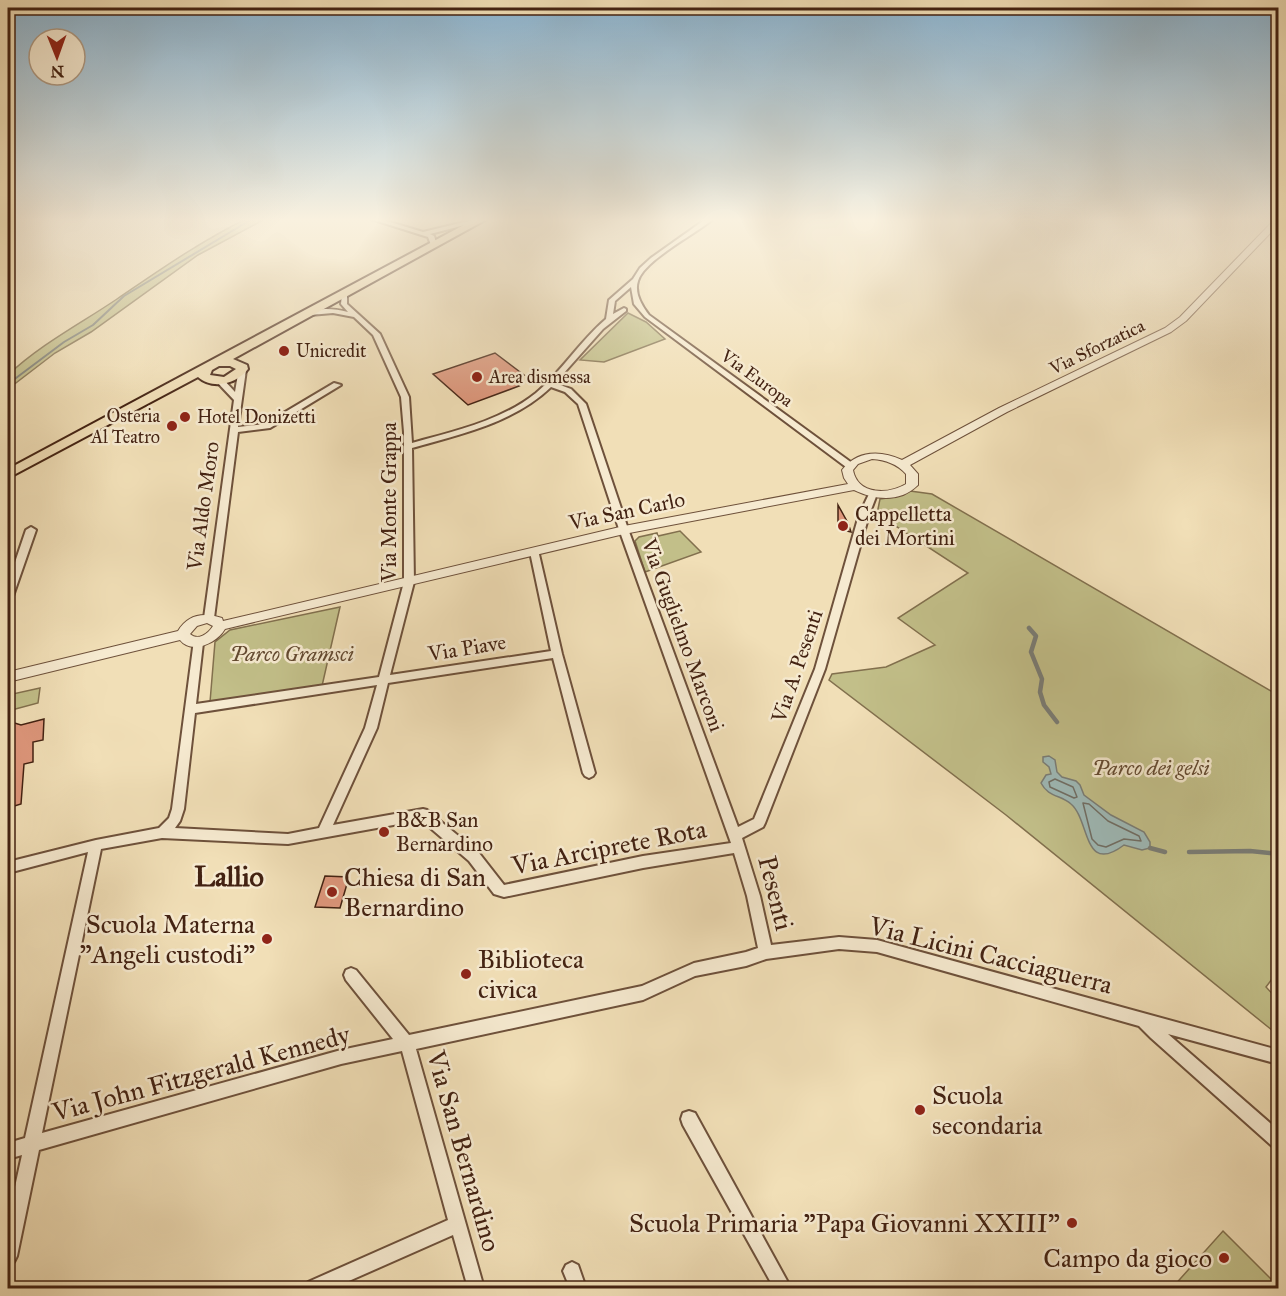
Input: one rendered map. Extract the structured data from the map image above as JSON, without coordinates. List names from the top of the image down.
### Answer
{
  "streets": {
    "street": [
      "Via Sforzatica",
      "Via Europa",
      "Via Monte Grappa",
      "Via Aldo Moro",
      "Via San Carlo",
      "Via Guglielmo Marconi",
      "Via Piave",
      "Via A. Pesenti",
      "Via Arciprete Rota",
      "Pesenti",
      "Via Licini Cacciaguerra",
      "Via John Fitzgerald Kennedy",
      "Via San Bernardino"
    ]
  },
  "crossings": [
    ["Via Sforzatica", "Via Europa"],
    ["Via Sforzatica", "Via San Carlo"],
    ["Via Sforzatica", "Via A. Pesenti"],
    ["Via Europa", "Via San Carlo"],
    ["Via Europa", "Via A. Pesenti"],
    ["Via Monte Grappa", "Via San Carlo"],
    ["Via Monte Grappa", "Via Piave"],
    ["Via Monte Grappa", "Via Arciprete Rota"],
    ["Via Aldo Moro", "Via San Carlo"],
    ["Via San Carlo", "Via Guglielmo Marconi"],
    ["Via San Carlo", "Via A. Pesenti"],
    ["Via Guglielmo Marconi", "Via A. Pesenti"],
    ["Via Guglielmo Marconi", "Via Arciprete Rota"],
    ["Via Guglielmo Marconi", "Pesenti"],
    ["Via A. Pesenti", "Via Arciprete Rota"],
    ["Via A. Pesenti", "Pesenti"],
    ["Via Arciprete Rota", "Pesenti"],
    ["Pesenti", "Via Licini Cacciaguerra"],
    ["Via Licini Cacciaguerra", "Via John Fitzgerald Kennedy"],
    ["Via Licini Cacciaguerra", "Via San Bernardino"],
    ["Via John Fitzgerald Kennedy", "Via San Bernardino"]
  ],
  "districts": ["Lallio"],
  "parks": ["Parco Gramsci", "Parco dei gelsi"],
  "places": [
    "Unicredit",
    "Area dismessa",
    "Hotel Donizetti",
    "Osteria Al Teatro",
    "Cappelletta dei Mortini",
    "B&B San Bernardino",
    "Chiesa di San Bernardino",
    "Scuola Materna \"Angeli custodi\"",
    "Biblioteca civica",
    "Scuola secondaria",
    "Scuola Primaria \"Papa Giovanni XXIII\"",
    "Campo da gioco"
  ],
  "north": "bottom"
}
